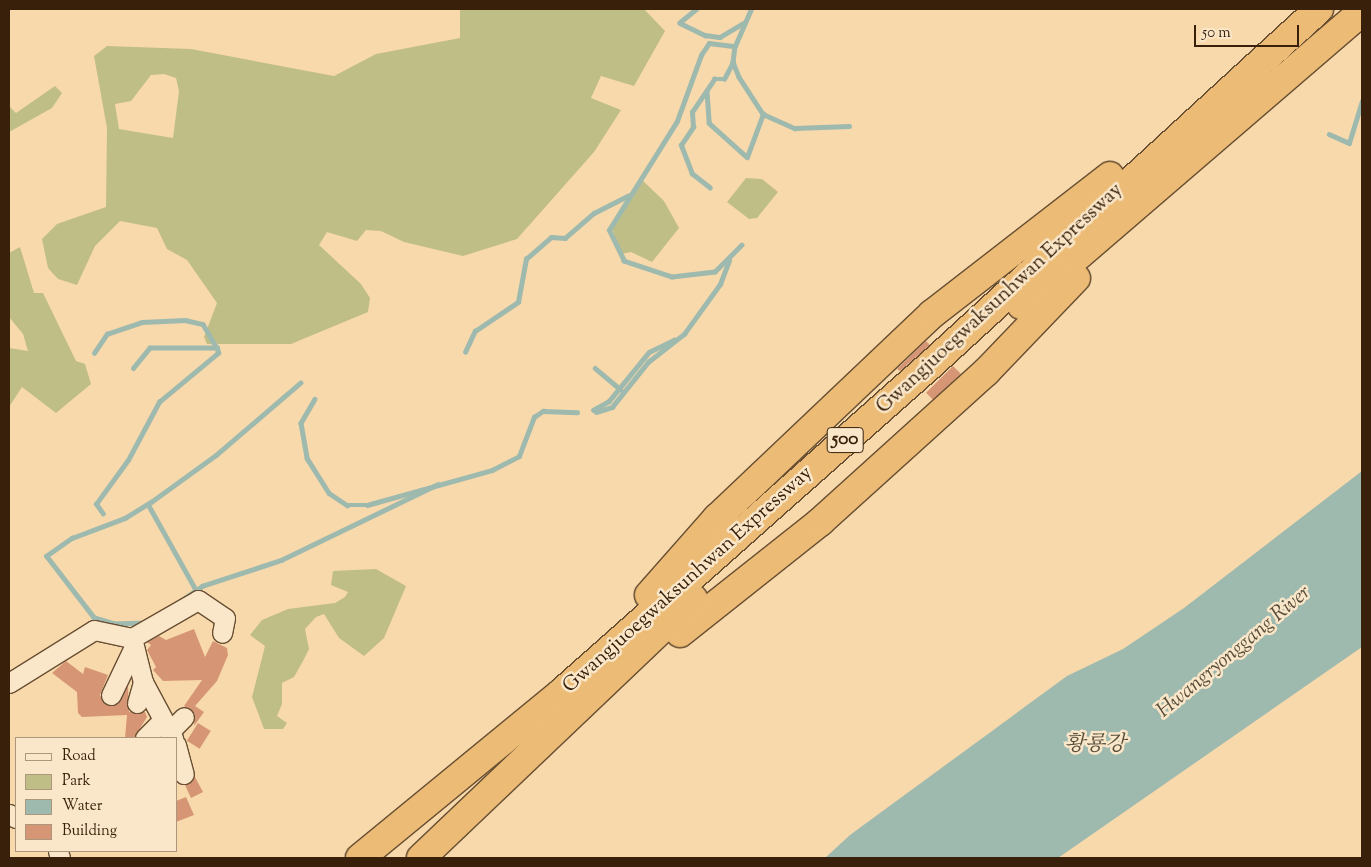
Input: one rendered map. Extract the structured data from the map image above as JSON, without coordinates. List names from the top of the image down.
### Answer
{
  "streets": {
    "highway": ["Gwangjuoegwaksunhwan Expressway", "500"]
  },
  "water": ["Hwangryonggang River", "황룡강"],
  "legend": [
    "Road",
    "Park",
    "Water",
    "Building"
  ],
  "scale_bar": "50 m"
}
